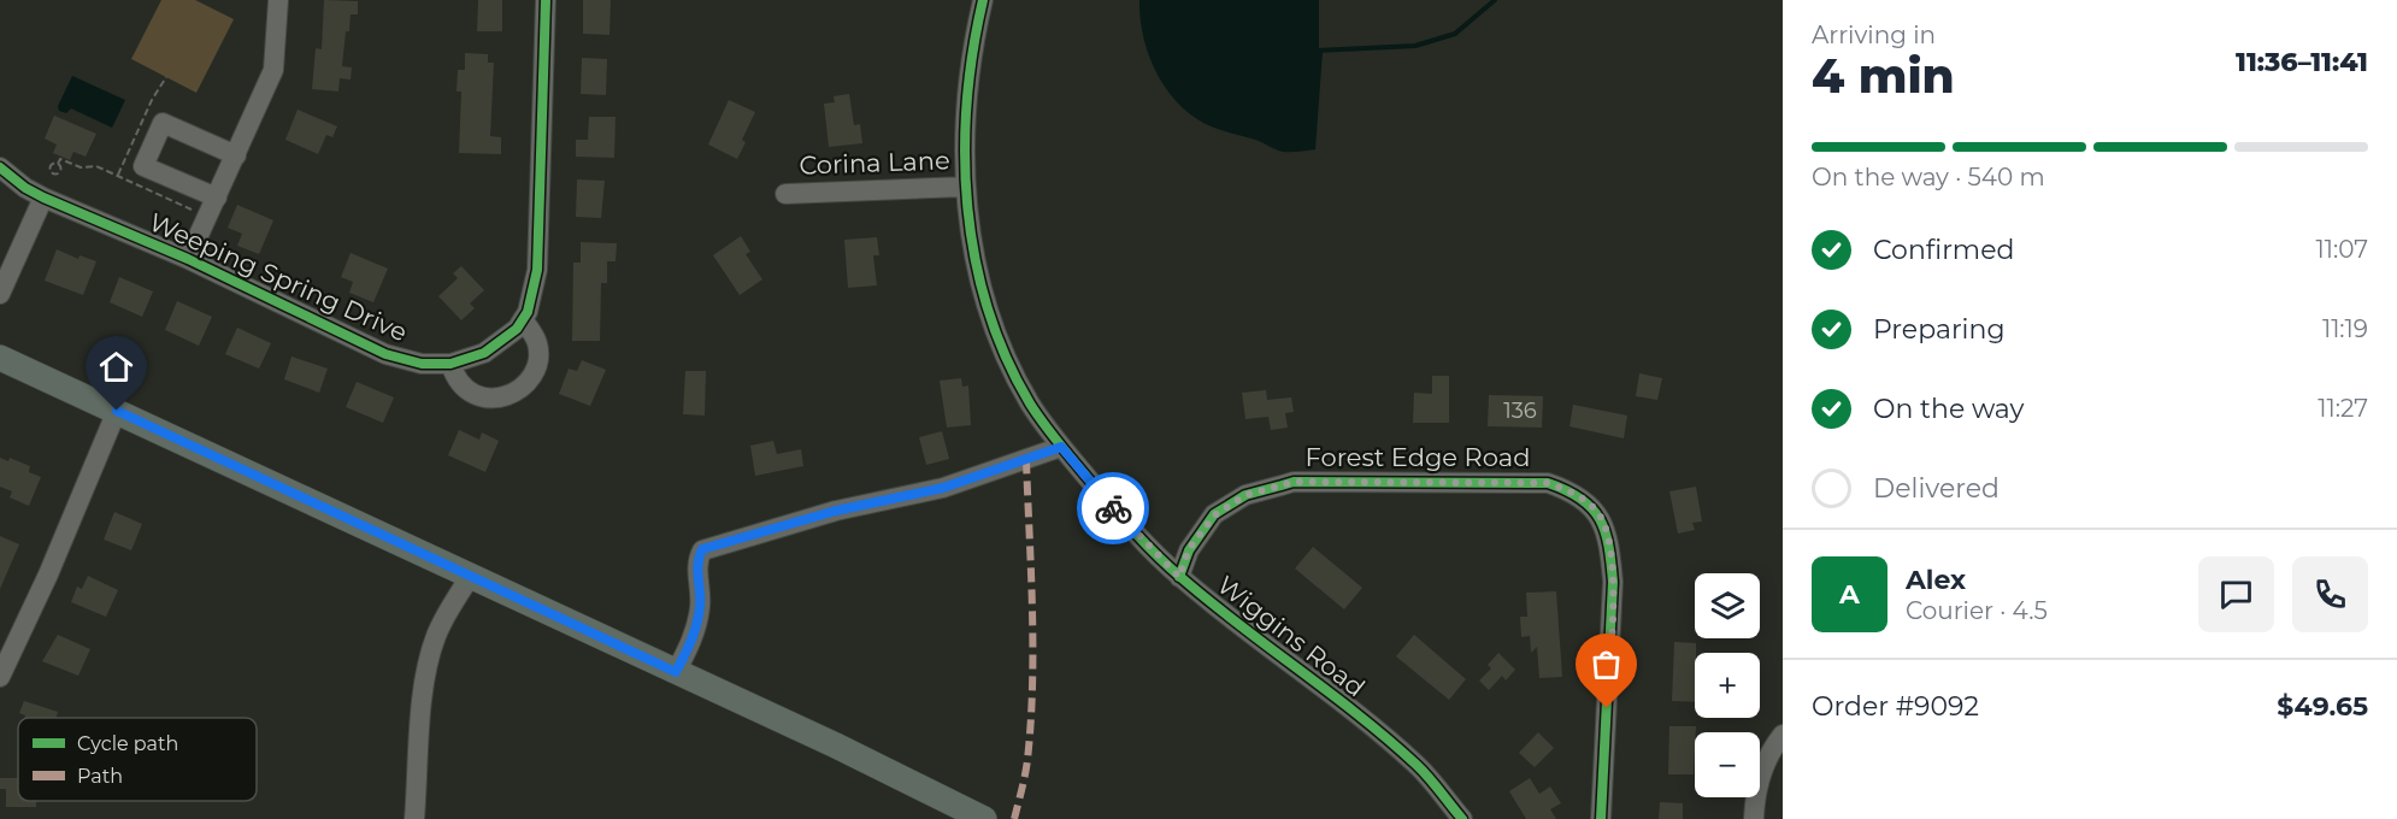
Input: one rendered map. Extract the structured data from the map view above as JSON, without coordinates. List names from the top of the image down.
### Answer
{
  "streets": {
    "street": [
      "Corina Lane",
      "Weeping Spring Drive",
      "Forest Edge Road",
      "Wiggins Road"
    ]
  },
  "crossings": [
    ["Corina Lane", "Wiggins Road"],
    ["Forest Edge Road", "Wiggins Road"]
  ],
  "house_numbers": ["136"],
  "legend": ["Cycle path", "Path"],
  "page": {
    "heading": ["4 min", "Arriving in", "11:36–11:41"],
    "panel": [
      "Alex",
      "Courier · 4.5",
      "Order #9092",
      "$49.65"
    ],
    "bar": "On the way · 540 m",
    "list": [
      ["Confirmed", "11:07"],
      ["Preparing", "11:19"],
      ["On the way", "11:27"],
      "Delivered"
    ],
    "round": "A",
    "map_buttons": ["+", "−"]
  }
}
